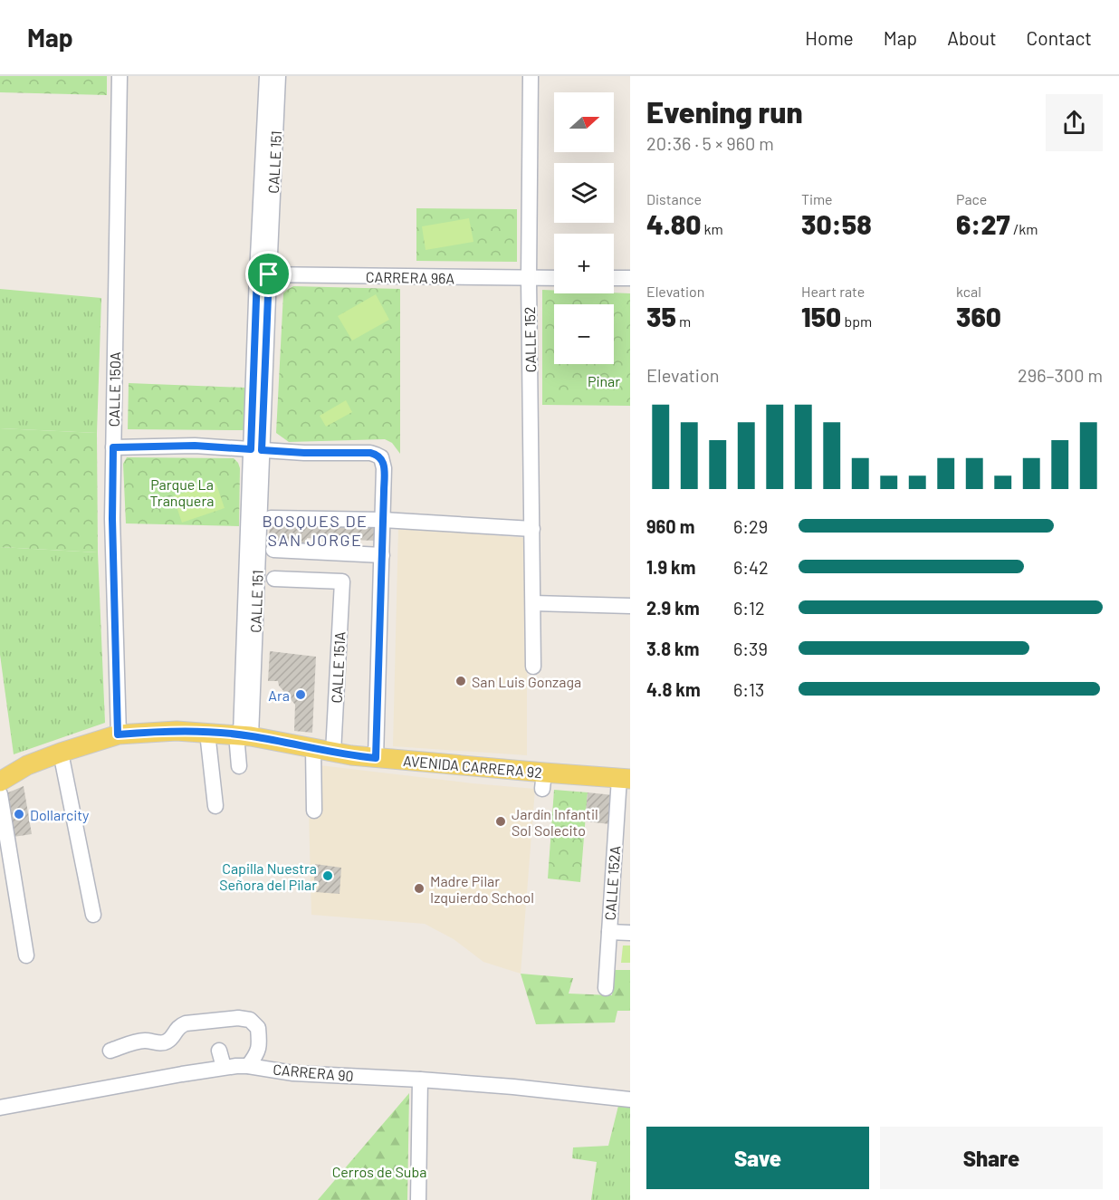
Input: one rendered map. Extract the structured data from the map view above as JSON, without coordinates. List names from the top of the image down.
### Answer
{
  "streets": {
    "main road": ["AVENIDA CARRERA 92"],
    "street": [
      "CALLE 151",
      "CARRERA 96A",
      "CALLE 152",
      "CALLE 150A",
      "CALLE 151A",
      "CALLE 152A",
      "CARRERA 90"
    ]
  },
  "crossings": [
    ["CALLE 151", "CARRERA 96A"],
    ["CALLE 151", "AVENIDA CARRERA 92"],
    ["CARRERA 96A", "CALLE 152"],
    ["CALLE 150A", "AVENIDA CARRERA 92"],
    ["CALLE 151A", "AVENIDA CARRERA 92"],
    ["AVENIDA CARRERA 92", "CALLE 152A"]
  ],
  "districts": ["BOSQUES DE SAN JORGE"],
  "parks": ["Pinar", "Parque La Tranquera", "Cerros de Suba"],
  "places": [
    "San Luis Gonzaga",
    "Ara",
    "Dollarcity",
    "Jardín Infantil Sol Solecito",
    "Capilla Nuestra Señora del Pilar",
    "Madre Pilar Izquierdo School"
  ],
  "north": "right",
  "page": {
    "header": "Map",
    "nav": [
      "Home",
      "Map",
      "About",
      "Contact"
    ],
    "heading": ["Evening run", "20:36 · 5 × 960 m"],
    "map_buttons": ["+", "−"],
    "stats": [
      ["Distance", "4.80 km"],
      ["Time", "30:58"],
      ["Pace", "6:27 /km"],
      ["Elevation", "35 m"],
      ["Heart rate", "150 bpm"],
      ["kcal", "360"]
    ],
    "chart": ["Elevation", "296–300 m"],
    "list": [
      {
        "name": "960 m",
        "note": "6:29"
      },
      {
        "name": "1.9 km",
        "note": "6:42"
      },
      {
        "name": "2.9 km",
        "note": "6:12"
      },
      {
        "name": "3.8 km",
        "note": "6:39"
      },
      {
        "name": "4.8 km",
        "note": "6:13"
      }
    ],
    "buttons": ["Save", "Share"]
  }
}
